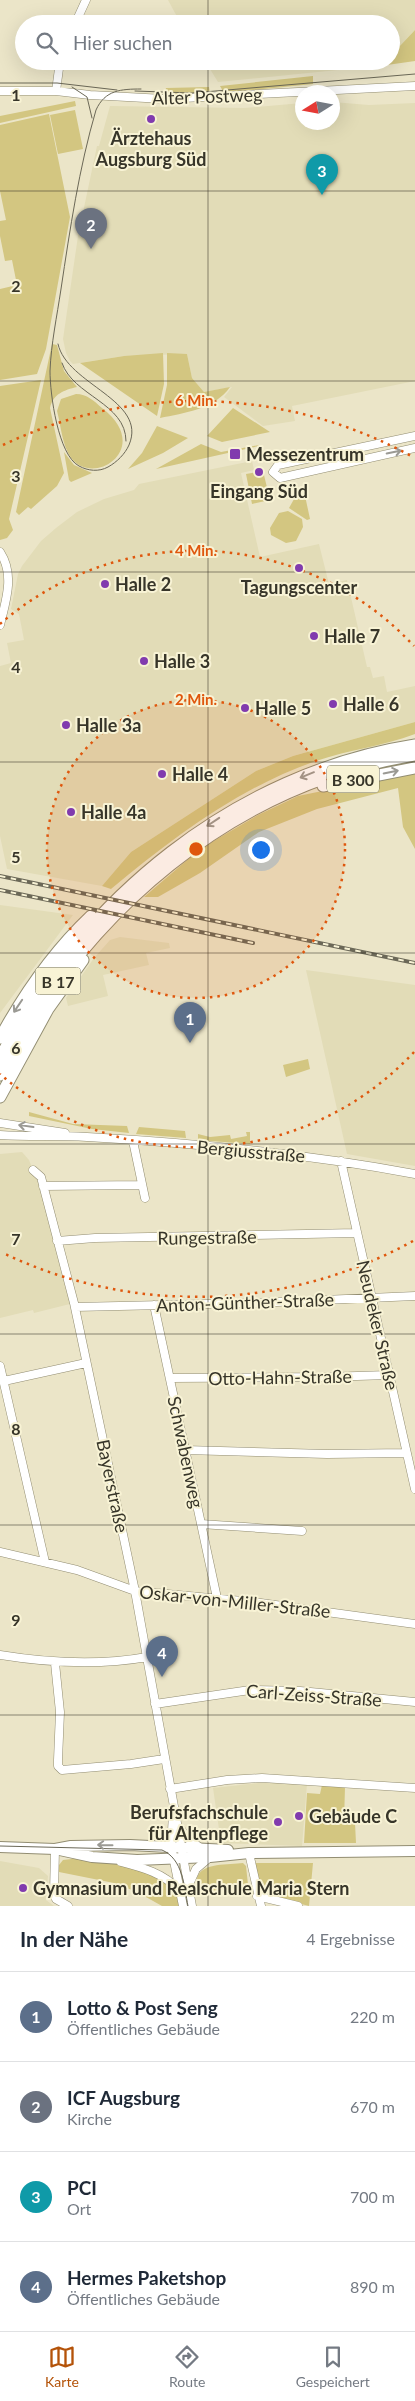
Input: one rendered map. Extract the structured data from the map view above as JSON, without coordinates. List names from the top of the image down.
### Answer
{
  "streets": {
    "highway": ["B 300", "B 17"],
    "street": [
      "Alter Postweg",
      "Bergiusstraße",
      "Rungestraße",
      "Anton-Günther-Straße",
      "Neudeker Straße",
      "Otto-Hahn-Straße",
      "Schwabenweg",
      "Bayerstraße",
      "Oskar-von-Miller-Straße",
      "Carl-Zeiss-Straße"
    ]
  },
  "crossings": [
    ["B 300", "B 17"],
    ["Bergiusstraße", "Neudeker Straße"],
    ["Rungestraße", "Neudeker Straße"],
    ["Rungestraße", "Bayerstraße"],
    ["Anton-Günther-Straße", "Neudeker Straße"],
    ["Anton-Günther-Straße", "Schwabenweg"],
    ["Anton-Günther-Straße", "Bayerstraße"],
    ["Neudeker Straße", "Otto-Hahn-Straße"],
    ["Otto-Hahn-Straße", "Schwabenweg"],
    ["Schwabenweg", "Oskar-von-Miller-Straße"],
    ["Bayerstraße", "Oskar-von-Miller-Straße"],
    ["Bayerstraße", "Carl-Zeiss-Straße"]
  ],
  "places": {
    "other": [
      "Ärztehaus Augsburg Süd",
      "Eingang Süd",
      "Tagungscenter",
      "Halle 2",
      "Halle 7",
      "Halle 3",
      "Halle 6",
      "Halle 5",
      "Halle 3a",
      "Halle 4",
      "Halle 4a",
      "Gebäude C",
      "Berufsfachschule für Altenpflege",
      "Gymnasium und Realschule Maria Stern"
    ],
    "transit": ["Messezentrum"]
  },
  "north": "left",
  "page": {
    "search": "Hier suchen",
    "pins": [
      "3",
      "2",
      "1",
      "4"
    ],
    "heading": ["In der Nähe", "4 Ergebnisse"],
    "list": [
      {
        "mark": "1",
        "name": "Lotto & Post Seng",
        "note": "Öffentliches Gebäude",
        "value": "220 m"
      },
      {
        "mark": "2",
        "name": "ICF Augsburg",
        "note": "Kirche",
        "value": "670 m"
      },
      {
        "mark": "3",
        "name": "PCI",
        "note": "Ort",
        "value": "700 m"
      },
      {
        "mark": "4",
        "name": "Hermes Paketshop",
        "note": "Öffentliches Gebäude",
        "value": "890 m"
      }
    ],
    "nav": ["Karte", "Route", "Gespeichert"]
  },
  "grid": {
    "rows": [
      "1",
      "2",
      "3",
      "4",
      "5",
      "6",
      "7",
      "8",
      "9"
    ]
  },
  "rings": ["6 Min.", "4 Min.", "2 Min."]
}
